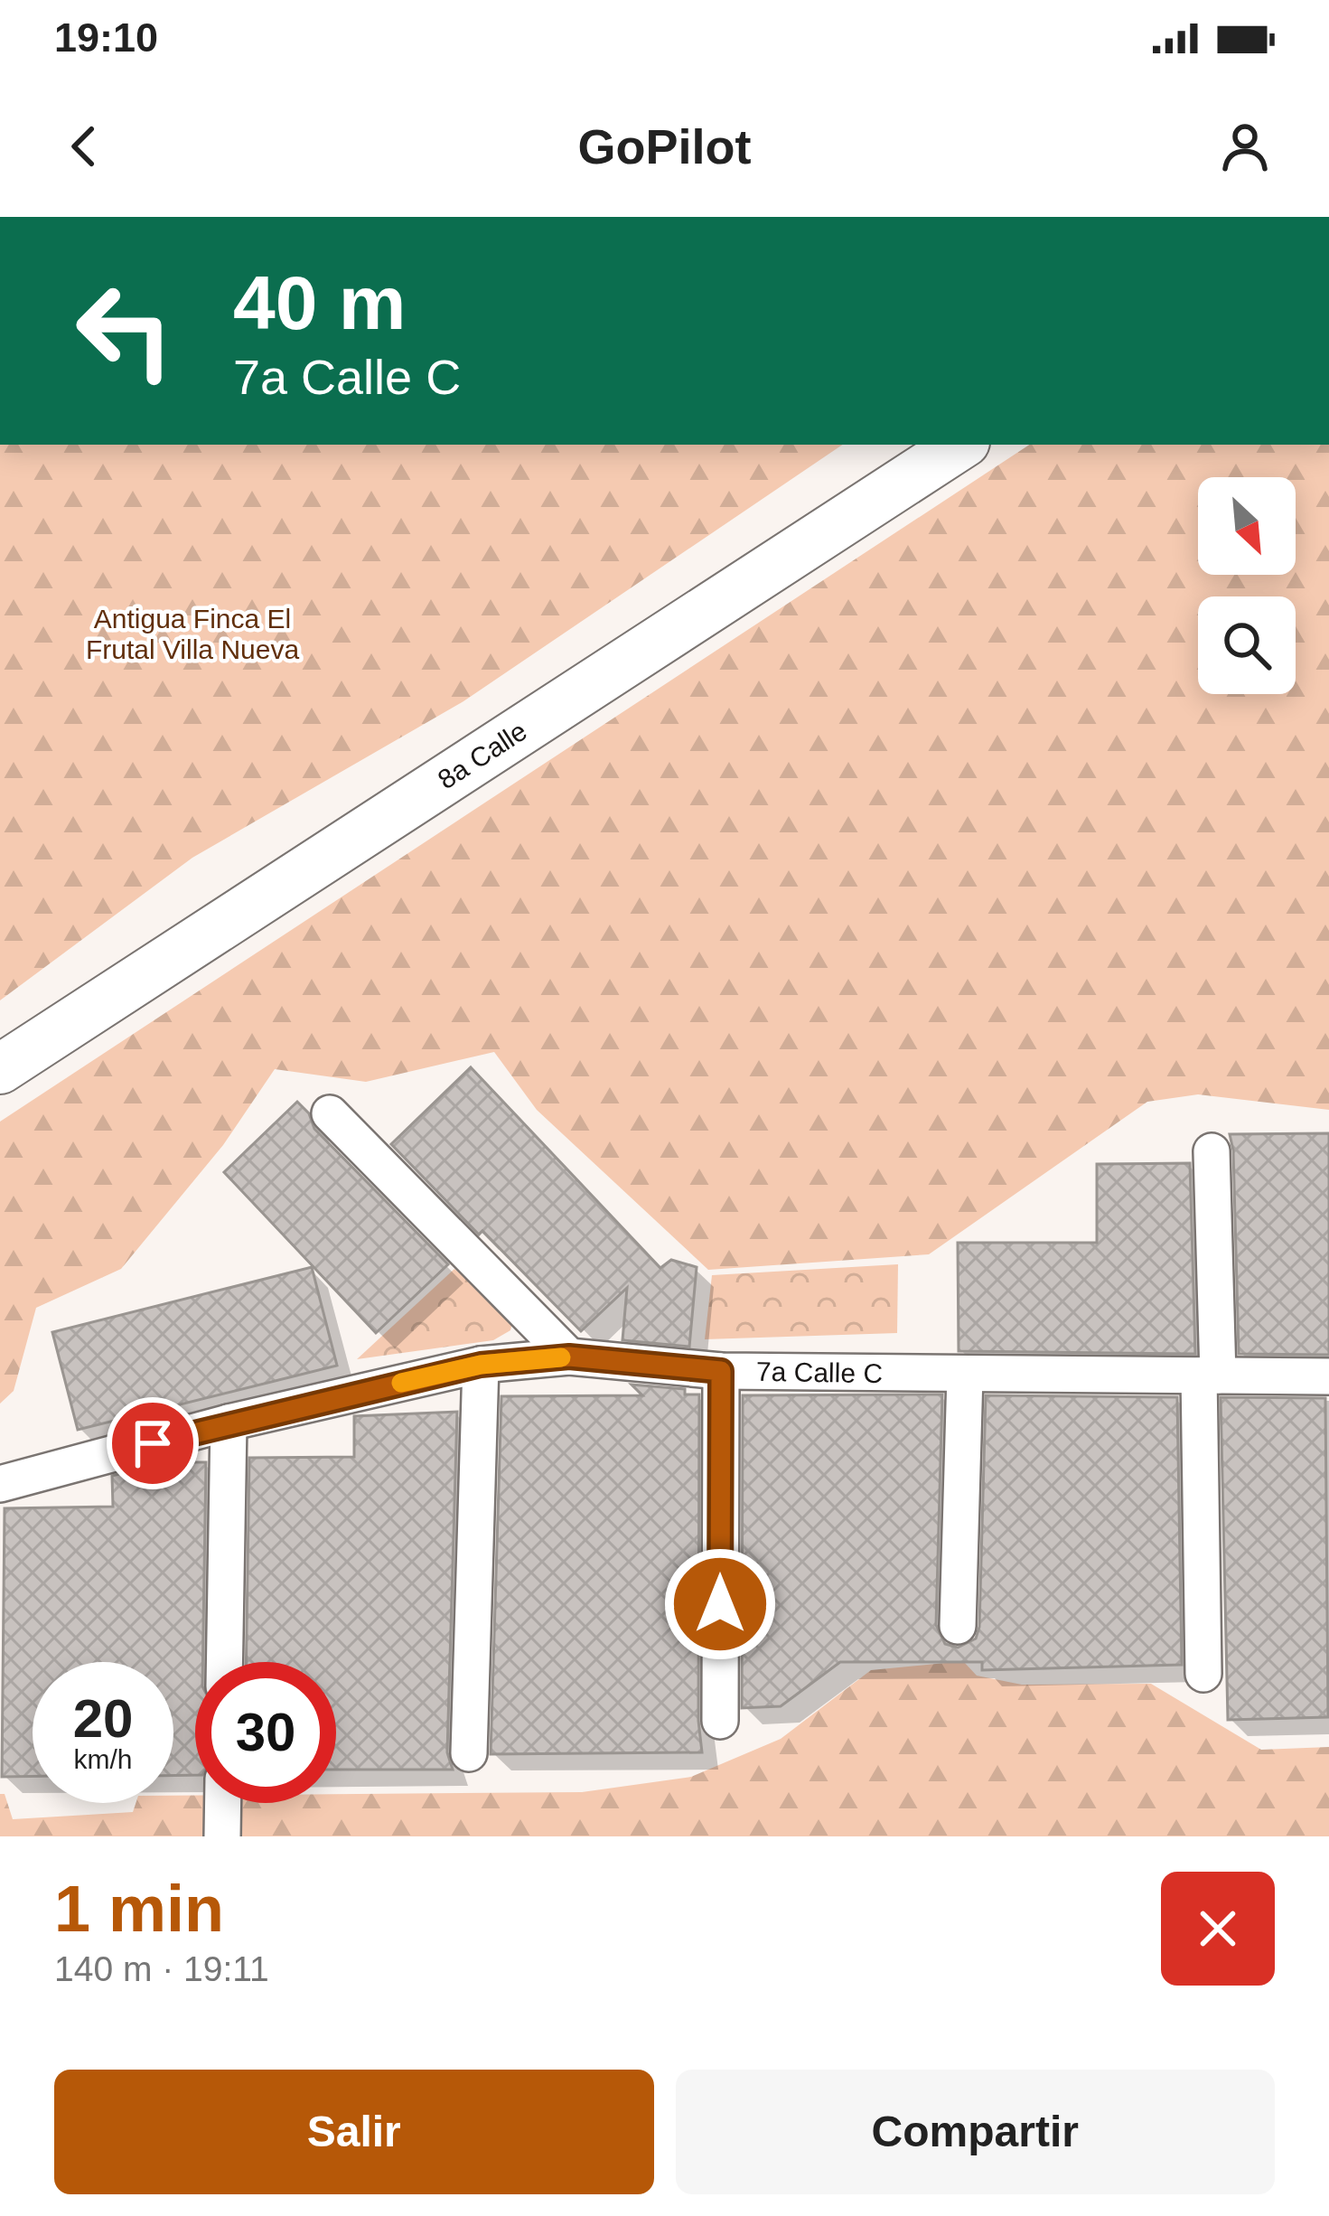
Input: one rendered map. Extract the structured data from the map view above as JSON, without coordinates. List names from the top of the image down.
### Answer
{
  "streets": {
    "main road": ["8a Calle"],
    "street": ["7a Calle C"]
  },
  "parks": ["Antigua Finca El Frutal Villa Nueva"],
  "north": "bottom right",
  "page": {
    "status": "19:10",
    "header": "GoPilot",
    "turn": ["40 m", "7a Calle C"],
    "speed": "20 km/h",
    "limit": "30",
    "heading": ["1 min", "140 m · 19:11"],
    "buttons": ["Salir", "Compartir"]
  }
}
